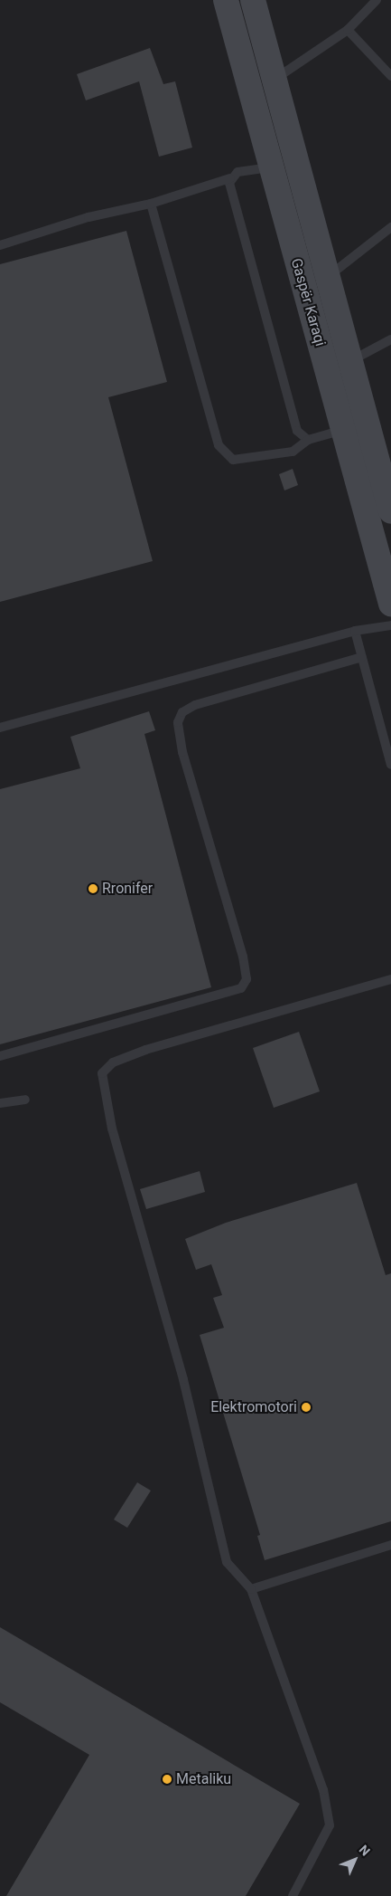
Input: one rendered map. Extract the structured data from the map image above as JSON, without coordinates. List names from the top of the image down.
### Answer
{
  "streets": {
    "main road": ["Gaspër Karaqi"]
  },
  "places": ["Rronifer", "Elektromotori", "Metaliku"],
  "north": "top right"
}
